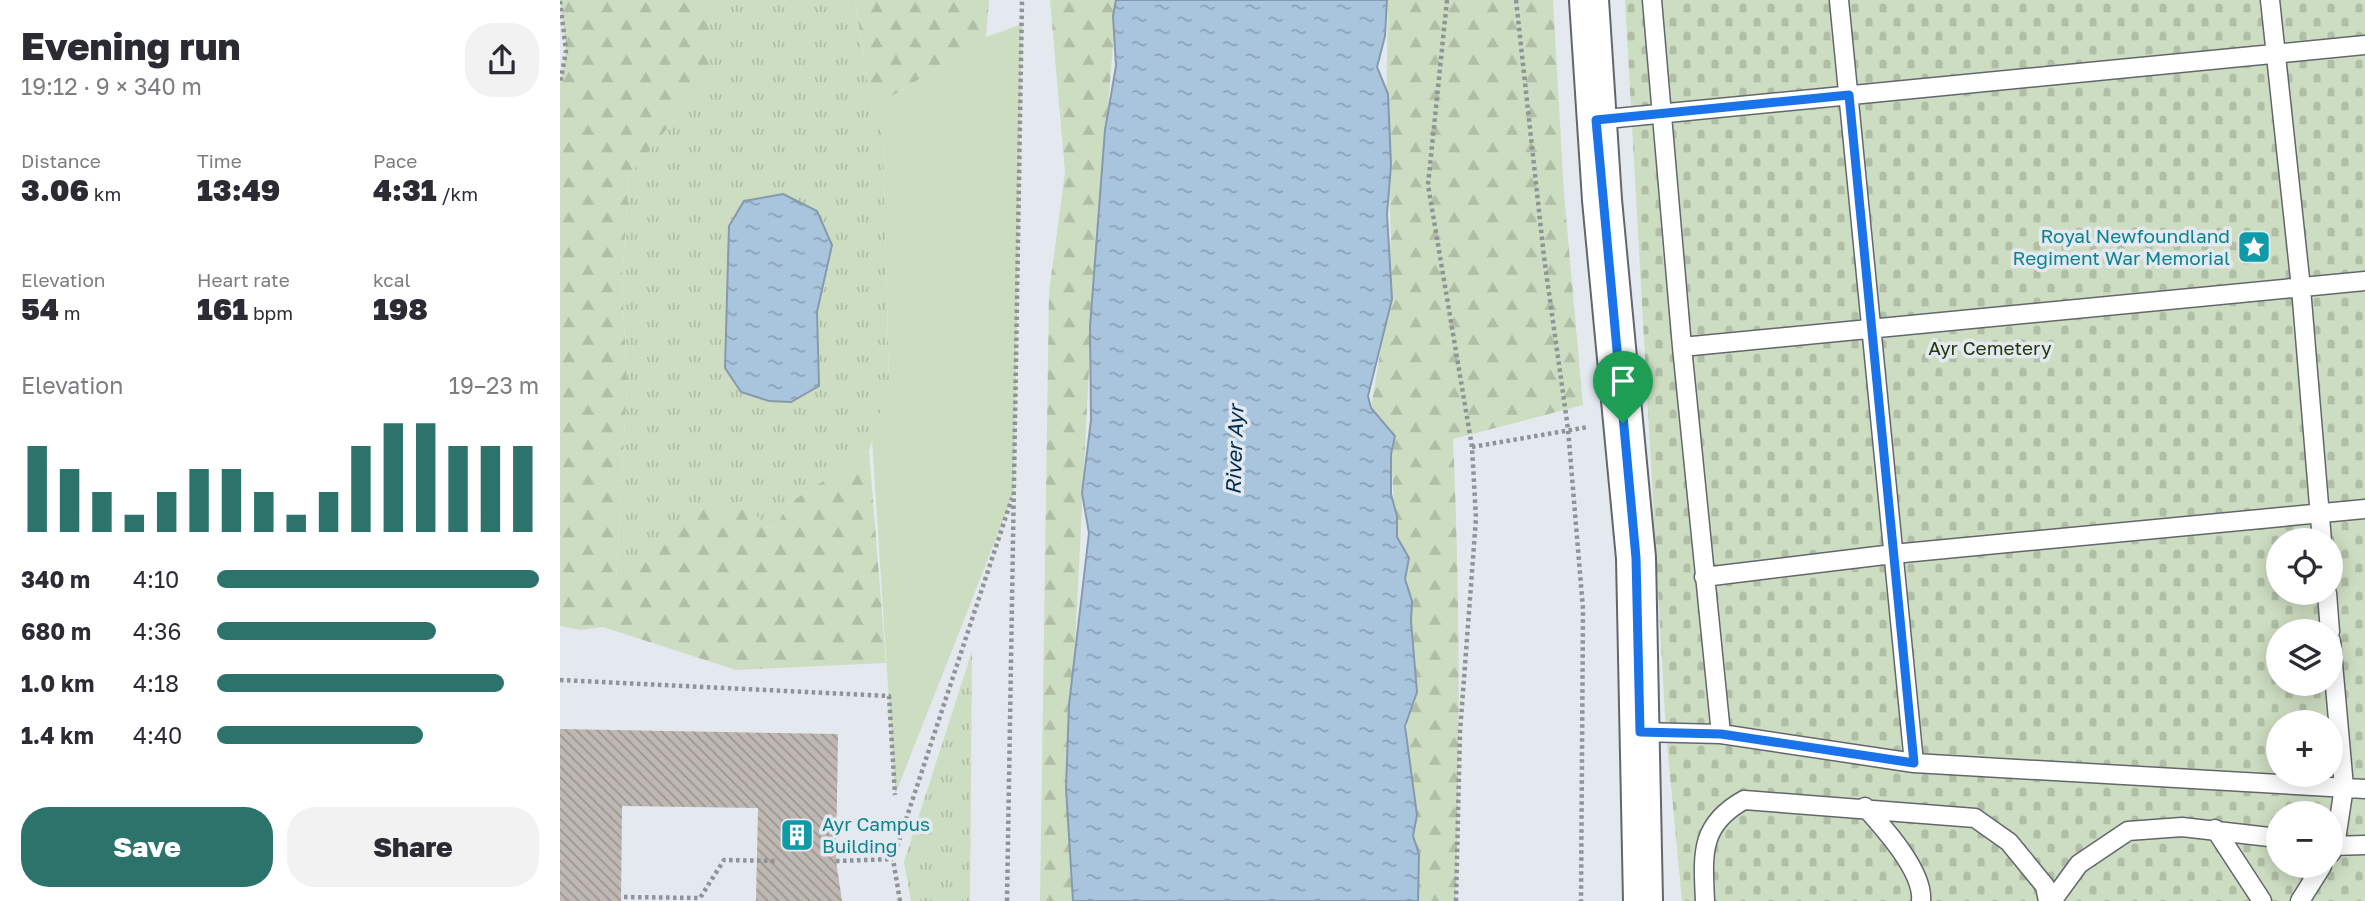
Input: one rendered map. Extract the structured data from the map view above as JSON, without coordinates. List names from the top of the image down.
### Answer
{
  "water": ["River Ayr"],
  "parks": ["Ayr Cemetery"],
  "places": {
    "place": ["Royal Newfoundland Regiment War Memorial"],
    "building": ["Ayr Campus Building"]
  },
  "page": {
    "heading": ["Evening run", "19:12 · 9 × 340 m"],
    "stats": [
      ["Distance", "3.06 km"],
      ["Time", "13:49"],
      ["Pace", "4:31 /km"],
      ["Elevation", "54 m"],
      ["Heart rate", "161 bpm"],
      ["kcal", "198"]
    ],
    "chart": ["Elevation", "19–23 m"],
    "map_buttons": ["+", "−"],
    "list": [
      {
        "name": "340 m",
        "note": "4:10"
      },
      {
        "name": "680 m",
        "note": "4:36"
      },
      {
        "name": "1.0 km",
        "note": "4:18"
      },
      {
        "name": "1.4 km",
        "note": "4:40"
      }
    ],
    "buttons": ["Save", "Share"]
  }
}
